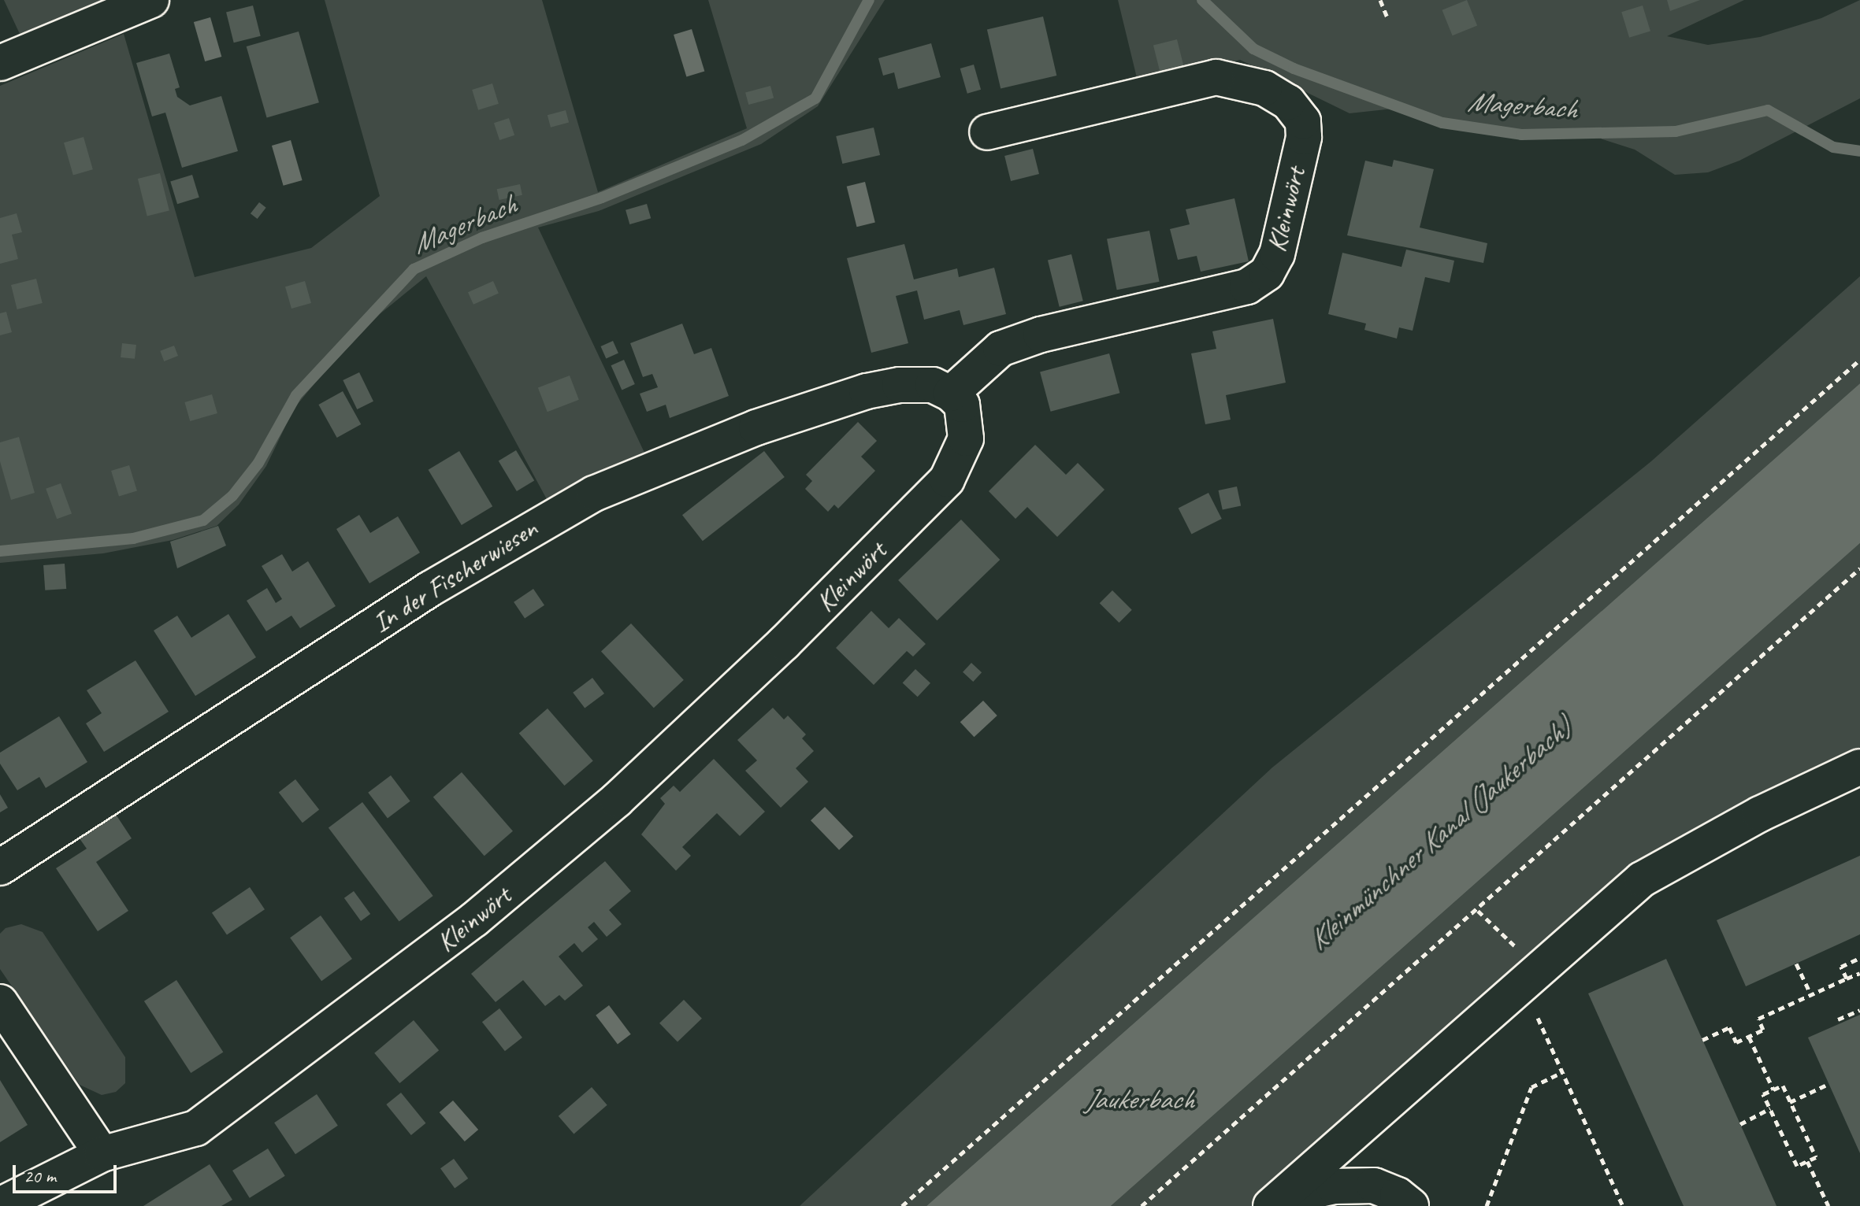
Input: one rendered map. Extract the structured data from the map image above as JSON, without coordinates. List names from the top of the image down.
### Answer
{
  "streets": {
    "street": ["Kleinwört", "In der Fischerwiesen"]
  },
  "crossings": [
    ["Kleinwört", "In der Fischerwiesen"]
  ],
  "water": ["Magerbach", "Kleinmünchner Kanal (Jaukerbach)", "Jaukerbach"],
  "scale_bar": "20 m"
}
